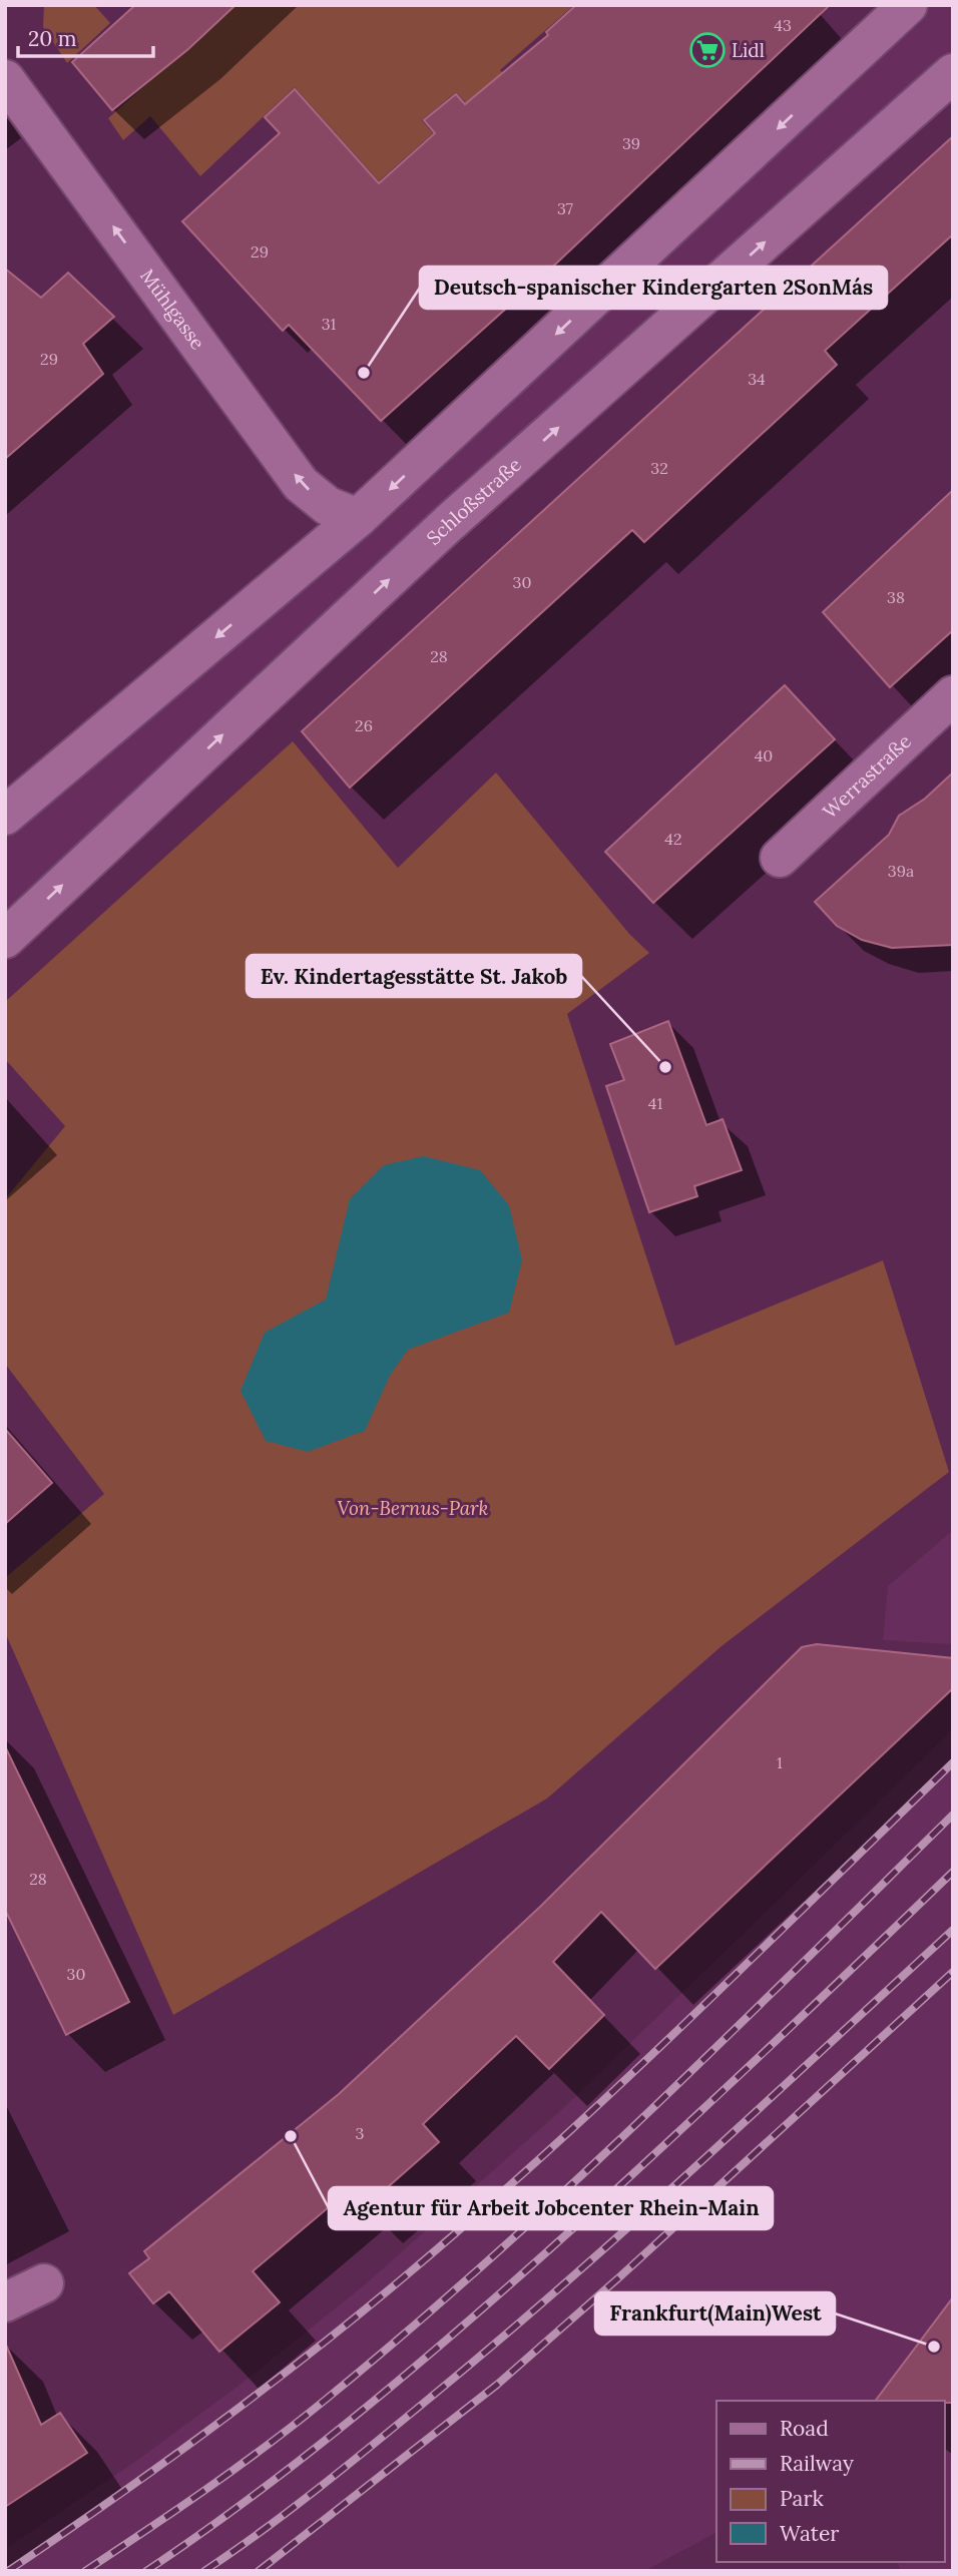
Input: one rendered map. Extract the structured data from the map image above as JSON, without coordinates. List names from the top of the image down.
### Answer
{
  "streets": {
    "street": ["Mühlgasse", "Schloßstraße", "Werrastraße"]
  },
  "one_way": ["Mühlgasse"],
  "parks": ["Von-Bernus-Park"],
  "places": {
    "supermarket": ["Lidl"],
    "other": [
      "Deutsch-spanischer Kindergarten 2SonMás",
      "Ev. Kindertagesstätte St. Jakob",
      "Agentur für Arbeit Jobcenter Rhein-Main",
      "Frankfurt(Main)West"
    ]
  },
  "house_numbers": [
    "43",
    "39",
    "37",
    "29",
    "31",
    "29",
    "34",
    "32",
    "30",
    "38",
    "28",
    "26",
    "40",
    "42",
    "39a",
    "41",
    "1",
    "28",
    "30",
    "3"
  ],
  "legend": [
    "Road",
    "Railway",
    "Park",
    "Water"
  ],
  "scale_bar": "20 m"
}
